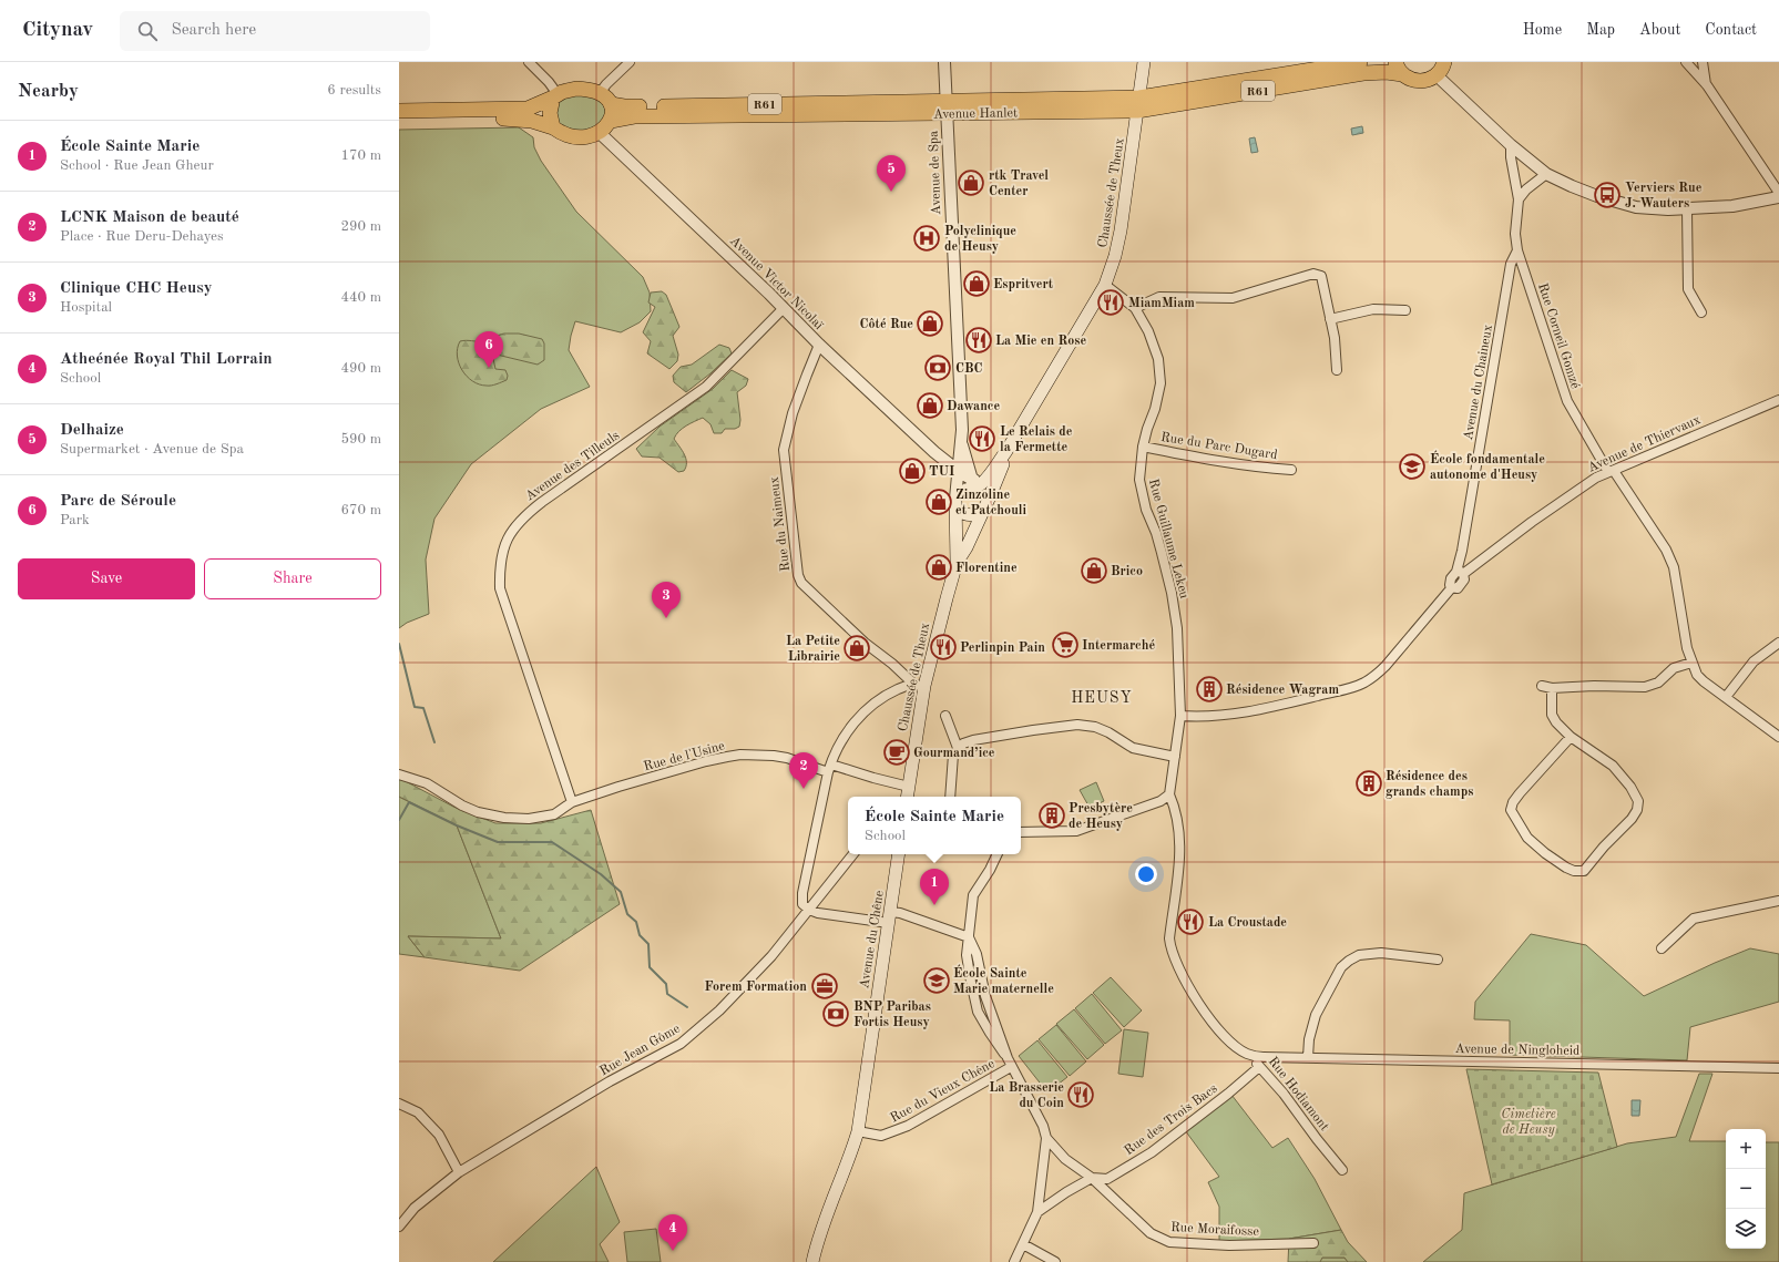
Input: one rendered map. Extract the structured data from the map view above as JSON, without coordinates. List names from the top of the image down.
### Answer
{
  "streets": {
    "main road": [
      "R61",
      "Avenue Hanlet",
      "Chaussée de Theux",
      "Avenue du Chêne"
    ],
    "street": [
      "Avenue de Spa",
      "Avenue Victor Nicolaï",
      "Rue Corneil Gomzé",
      "Avenue du Chaineux",
      "Avenue de Thiervaux",
      "Rue du Parc Dugard",
      "Avenue des Tilleuls",
      "Rue du Naimeux",
      "Rue Guillaume Lekeu",
      "Rue de l'Usine",
      "Rue Jean Gôme",
      "Avenue de Ningloheid",
      "Rue du Vieux Chêne",
      "Rue Hodiamont",
      "Rue des Trois Bacs",
      "Rue Moraifosse"
    ]
  },
  "crossings": [
    ["R61", "Avenue Hanlet"],
    ["R61", "Chaussée de Theux"],
    ["Avenue Hanlet", "Avenue de Spa"],
    ["Avenue Hanlet", "Chaussée de Theux"],
    ["Avenue Hanlet", "Avenue Victor Nicolaï"],
    ["Avenue de Spa", "Chaussée de Theux"],
    ["Chaussée de Theux", "Rue Guillaume Lekeu"],
    ["Chaussée de Theux", "Rue de l'Usine"],
    ["Avenue Victor Nicolaï", "Avenue des Tilleuls"],
    ["Avenue Victor Nicolaï", "Rue du Naimeux"],
    ["Rue Corneil Gomzé", "Avenue du Chaineux"],
    ["Rue Corneil Gomzé", "Avenue de Thiervaux"],
    ["Avenue du Chaineux", "Avenue de Thiervaux"],
    ["Avenue de Thiervaux", "Rue Guillaume Lekeu"],
    ["Rue du Parc Dugard", "Rue Guillaume Lekeu"],
    ["Avenue des Tilleuls", "Rue de l'Usine"],
    ["Rue Guillaume Lekeu", "Rue Hodiamont"],
    ["Avenue du Chêne", "Rue du Vieux Chêne"],
    ["Avenue de Ningloheid", "Rue Hodiamont"],
    ["Rue Hodiamont", "Rue des Trois Bacs"],
    ["Rue des Trois Bacs", "Rue Moraifosse"]
  ],
  "districts": ["HEUSY"],
  "parks": ["Cimetière de Heusy"],
  "places": {
    "shop": [
      "rtk Travel Center",
      "Espritvert",
      "Côté Rue",
      "Dawance",
      "TUI",
      "Zinzoline et Patchouli",
      "Florentine",
      "Brico",
      "La Petite Librairie"
    ],
    "bus stop": ["Verviers Rue J. Wauters"],
    "hospital": ["Polyclinique de Heusy"],
    "restaurant": [
      "MiamMiam",
      "La Mie en Rose",
      "Le Relais de la Fermette",
      "Perlinpin Pain",
      "La Croustade",
      "La Brasserie du Coin"
    ],
    "bank": ["CBC", "BNP Paribas Fortis Heusy"],
    "school or university": ["École fondamentale autonome d'Heusy", "École Sainte Marie maternelle"],
    "supermarket": ["Intermarché"],
    "building": ["Résidence Wagram", "Résidence des grands champs", "Presbytère de Heusy"],
    "cafe": ["Gourmand’ice"],
    "office": ["Forem Formation"]
  },
  "page": {
    "header": "Citynav",
    "search": "Search here",
    "nav": [
      "Home",
      "Map",
      "About",
      "Contact"
    ],
    "heading": ["Nearby", "6 results"],
    "list": [
      {
        "mark": "1",
        "name": "École Sainte Marie",
        "note": "School · Rue Jean Gheur",
        "value": "170 m"
      },
      {
        "mark": "2",
        "name": "LCNK Maison de beauté",
        "note": "Place · Rue Deru-Dehayes",
        "value": "290 m"
      },
      {
        "mark": "3",
        "name": "Clinique CHC Heusy",
        "note": "Hospital",
        "value": "440 m"
      },
      {
        "mark": "4",
        "name": "Atheénée Royal Thil Lorrain",
        "note": "School",
        "value": "490 m"
      },
      {
        "mark": "5",
        "name": "Delhaize",
        "note": "Supermarket · Avenue de Spa",
        "value": "590 m"
      },
      {
        "mark": "6",
        "name": "Parc de Séroule",
        "note": "Park",
        "value": "670 m"
      }
    ],
    "pins": [
      "5",
      "6",
      "3",
      "2",
      "1",
      "4"
    ],
    "buttons": ["Save", "Share"],
    "popup": ["École Sainte Marie", "School"],
    "map_buttons": ["+", "−"]
  }
}
